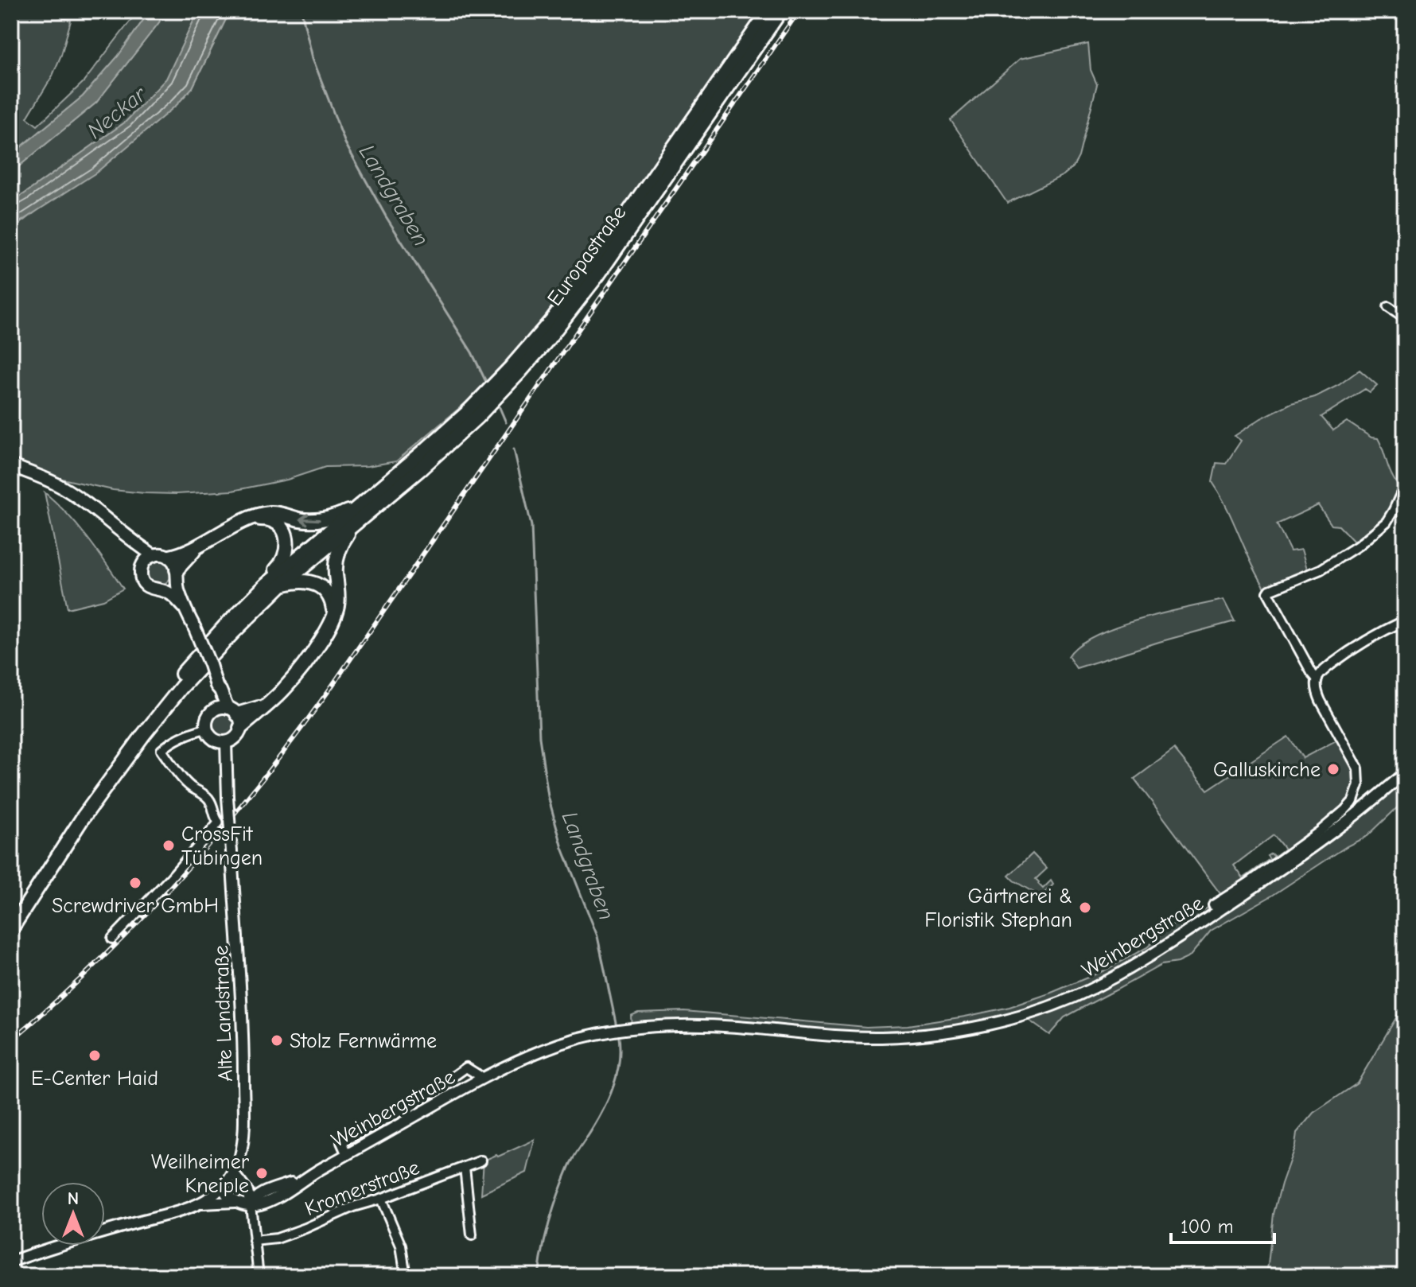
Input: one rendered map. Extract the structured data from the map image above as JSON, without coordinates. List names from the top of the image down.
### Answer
{
  "streets": {
    "main road": ["Europastraße"],
    "street": ["Weinbergstraße", "Alte Landstraße", "Kromerstraße"]
  },
  "water": ["Neckar", "Landgraben"],
  "places": [
    "Galluskirche",
    "CrossFit Tübingen",
    "Screwdriver GmbH",
    "Gärtnerei & Floristik Stephan",
    "Stolz Fernwärme",
    "E-Center Haid",
    "Weilheimer Kneiple"
  ],
  "scale_bar": "100 m",
  "north": "top"
}
